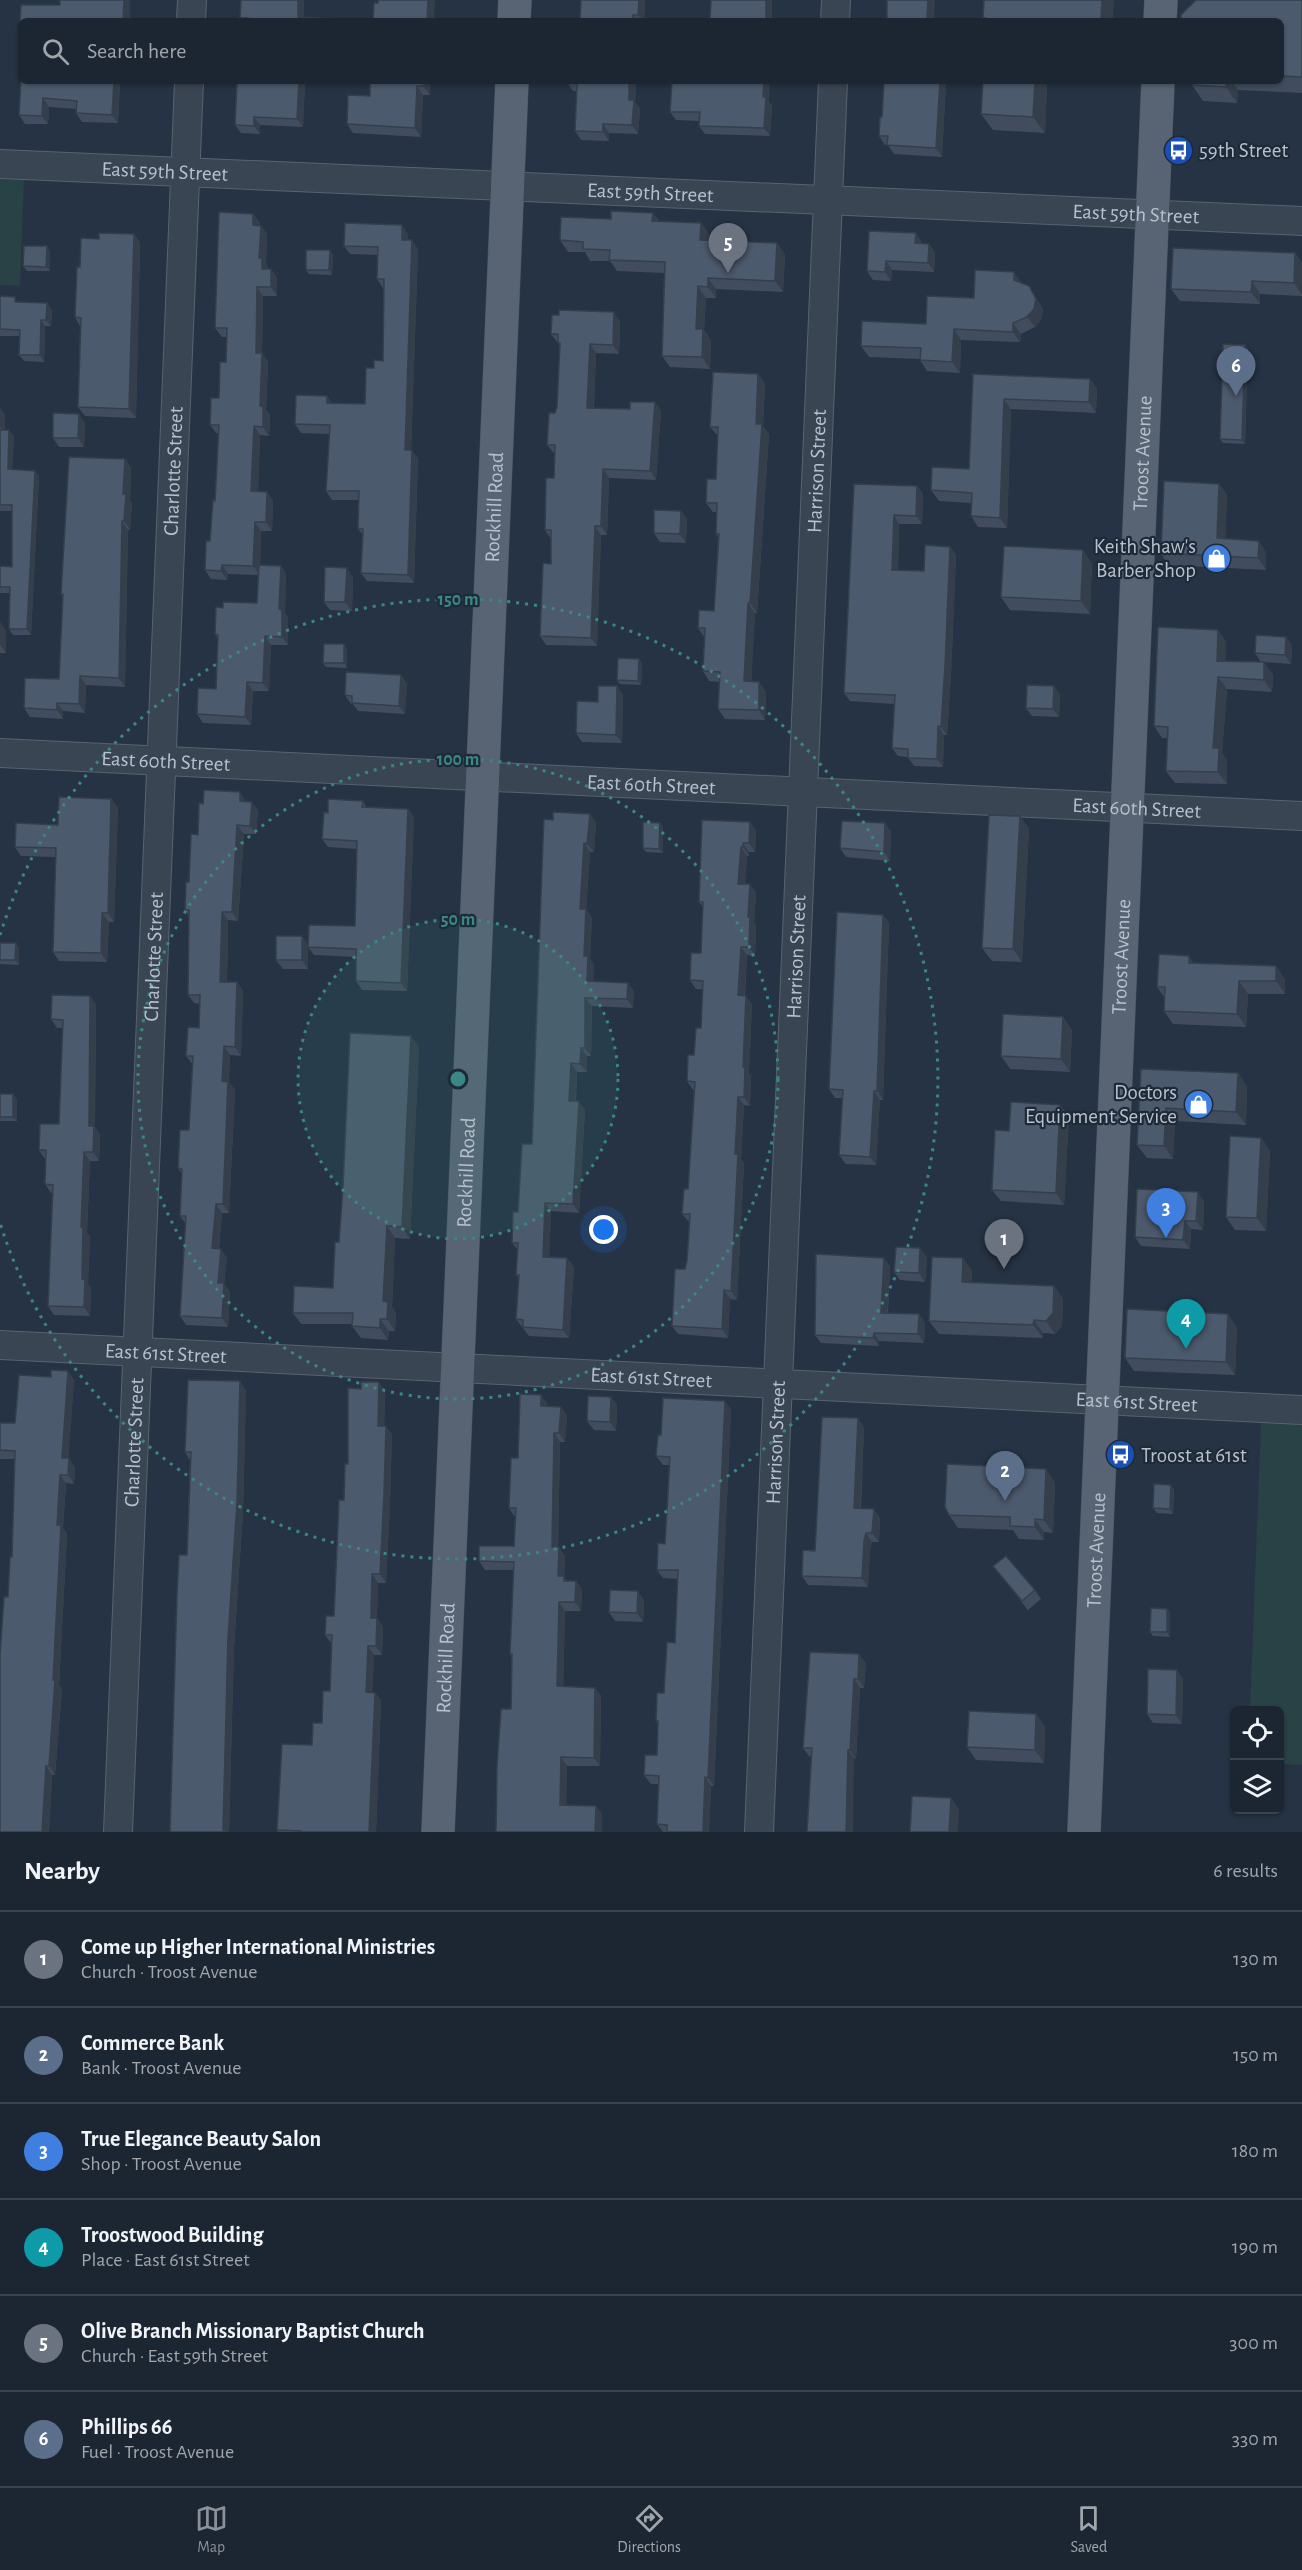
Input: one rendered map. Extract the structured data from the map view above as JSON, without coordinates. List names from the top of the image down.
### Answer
{
  "streets": {
    "main road": ["Troost Avenue", "Rockhill Road"],
    "street": [
      "East 59th Street",
      "Charlotte Street",
      "Harrison Street",
      "East 60th Street",
      "East 61st Street"
    ]
  },
  "crossings": [
    ["East 59th Street", "Troost Avenue"],
    ["East 59th Street", "Charlotte Street"],
    ["East 59th Street", "Harrison Street"],
    ["East 59th Street", "Rockhill Road"],
    ["Troost Avenue", "East 60th Street"],
    ["Troost Avenue", "East 61st Street"],
    ["Charlotte Street", "East 60th Street"],
    ["Charlotte Street", "East 61st Street"],
    ["Harrison Street", "East 60th Street"],
    ["Harrison Street", "East 61st Street"],
    ["Rockhill Road", "East 60th Street"],
    ["Rockhill Road", "East 61st Street"]
  ],
  "places": {
    "bus stop": ["59th Street", "Troost at 61st"],
    "shop": ["Keith Shaw's Barber Shop", "Doctors Equipment Service"]
  },
  "page": {
    "search": "Search here",
    "pins": [
      "5",
      "6",
      "3",
      "1",
      "4",
      "2"
    ],
    "heading": ["Nearby", "6 results"],
    "list": [
      {
        "mark": "1",
        "name": "Come up Higher International Ministries",
        "note": "Church · Troost Avenue",
        "value": "130 m"
      },
      {
        "mark": "2",
        "name": "Commerce Bank",
        "note": "Bank · Troost Avenue",
        "value": "150 m"
      },
      {
        "mark": "3",
        "name": "True Elegance Beauty Salon",
        "note": "Shop · Troost Avenue",
        "value": "180 m"
      },
      {
        "mark": "4",
        "name": "Troostwood Building",
        "note": "Place · East 61st Street",
        "value": "190 m"
      },
      {
        "mark": "5",
        "name": "Olive Branch Missionary Baptist Church",
        "note": "Church · East 59th Street",
        "value": "300 m"
      },
      {
        "mark": "6",
        "name": "Phillips 66",
        "note": "Fuel · Troost Avenue",
        "value": "330 m"
      }
    ],
    "nav": ["Map", "Directions", "Saved"]
  },
  "rings": ["150 m", "100 m", "50 m"]
}
